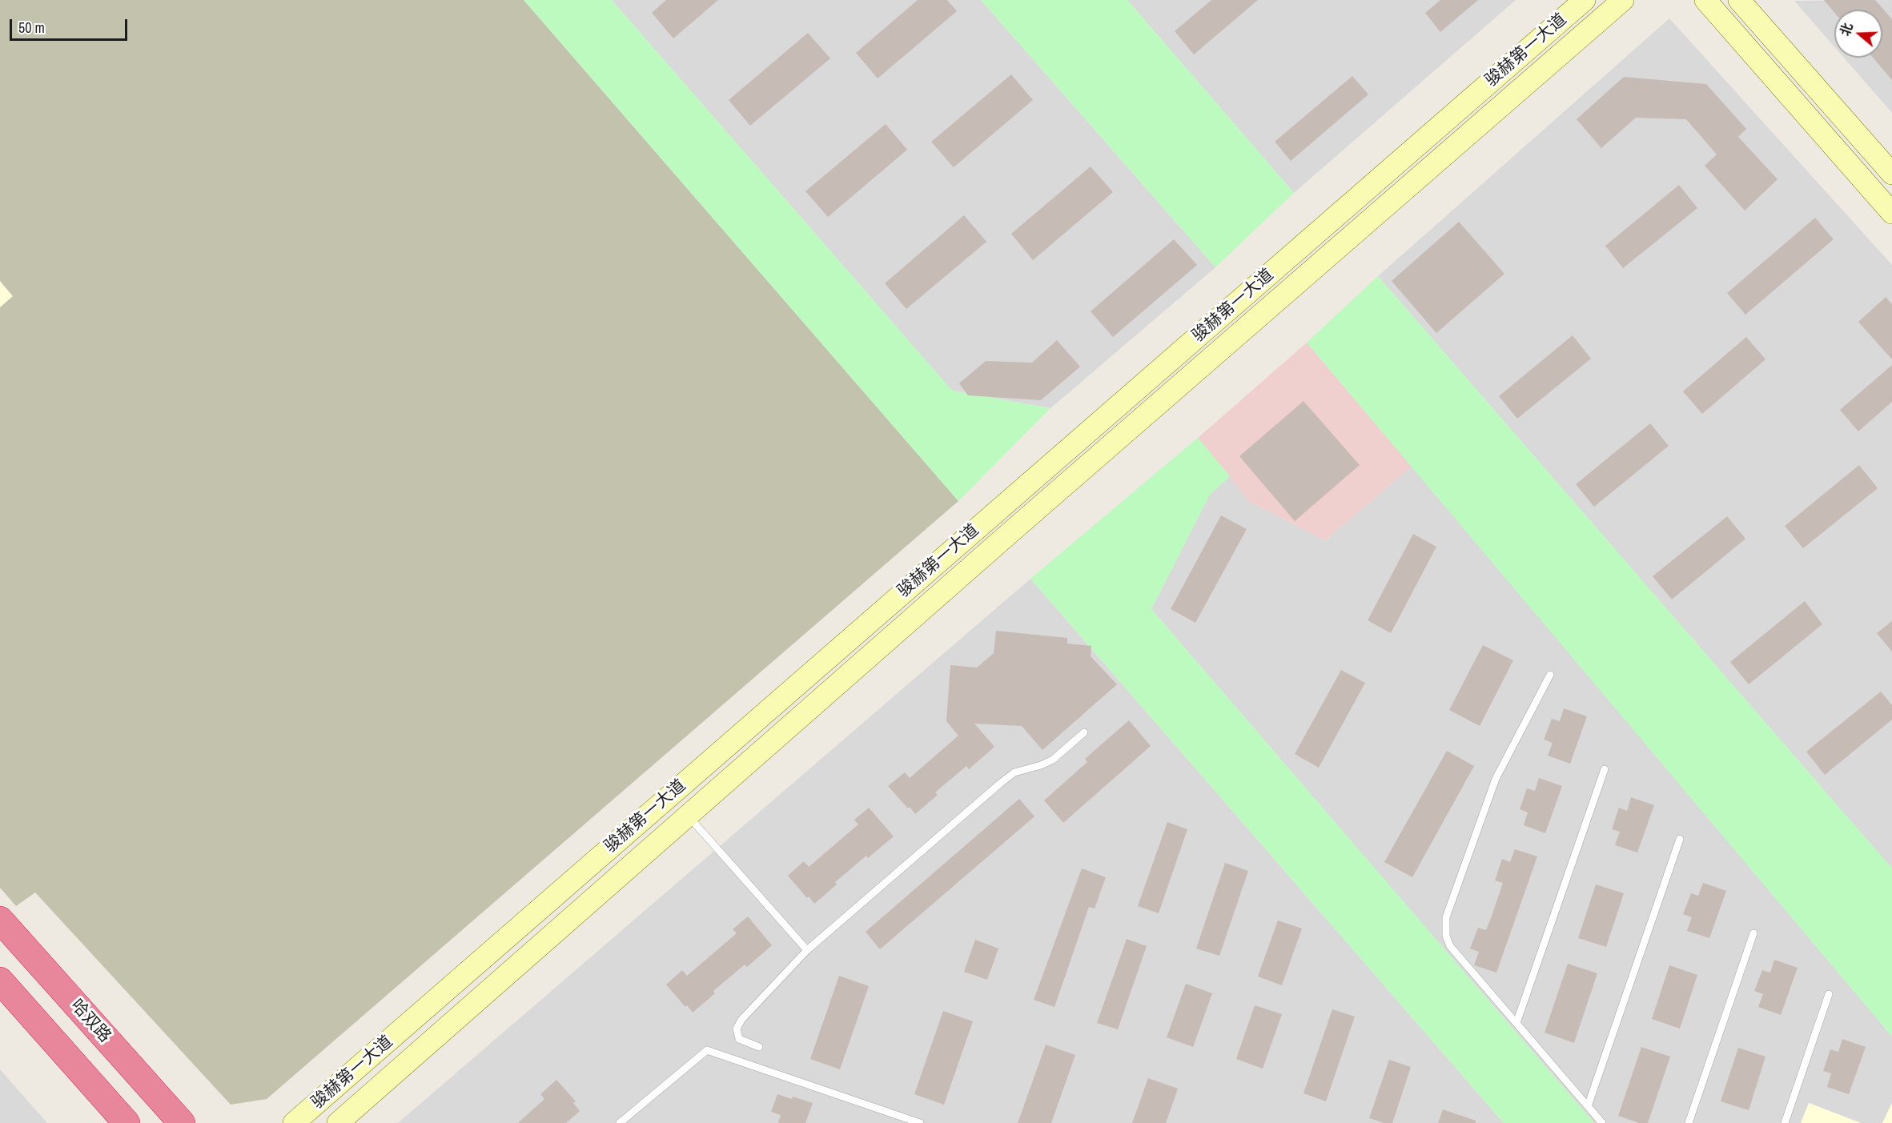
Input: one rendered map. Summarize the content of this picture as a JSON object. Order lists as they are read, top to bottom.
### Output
{
  "streets": {
    "highway": ["哈双路"],
    "main road": ["骏赫第一大道"]
  },
  "scale_bar": "50 m",
  "north": "left"
}
